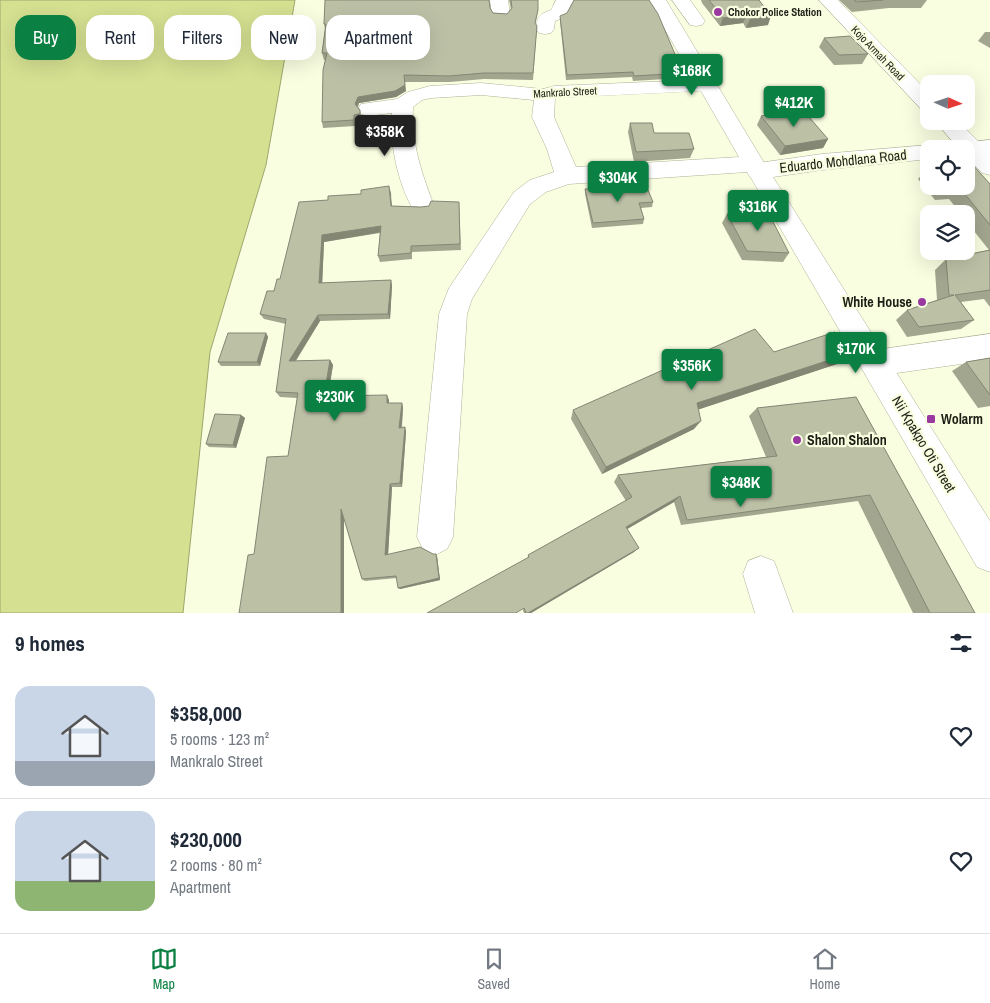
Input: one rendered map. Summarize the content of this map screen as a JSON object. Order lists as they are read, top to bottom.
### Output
{
  "streets": {
    "street": [
      "Kojo Armah Road",
      "Mankralo Street",
      "Eduardo Mohdlana Road",
      "Nii Kpakpo Oti Street"
    ]
  },
  "crossings": [
    ["Mankralo Street", "Nii Kpakpo Oti Street"],
    ["Eduardo Mohdlana Road", "Nii Kpakpo Oti Street"]
  ],
  "places": {
    "other": ["Chokor Police Station", "White House", "Shalon Shalon"],
    "transit": ["Wolarm"]
  },
  "north": "right",
  "page": {
    "chip": [
      "Buy",
      "Rent",
      "Filters",
      "New",
      "Apartment"
    ],
    "price": [
      "$168K",
      "$412K",
      "$358K",
      "$304K",
      "$316K",
      "$170K",
      "$356K",
      "$230K",
      "$348K"
    ],
    "heading": "9 homes",
    "list": [
      {
        "name": "$358,000",
        "note": "5 rooms · 123 m² · Mankralo Street"
      },
      {
        "name": "$230,000",
        "note": "2 rooms · 80 m² · Apartment"
      }
    ],
    "tabs": ["Map", "Saved", "Home"]
  }
}
